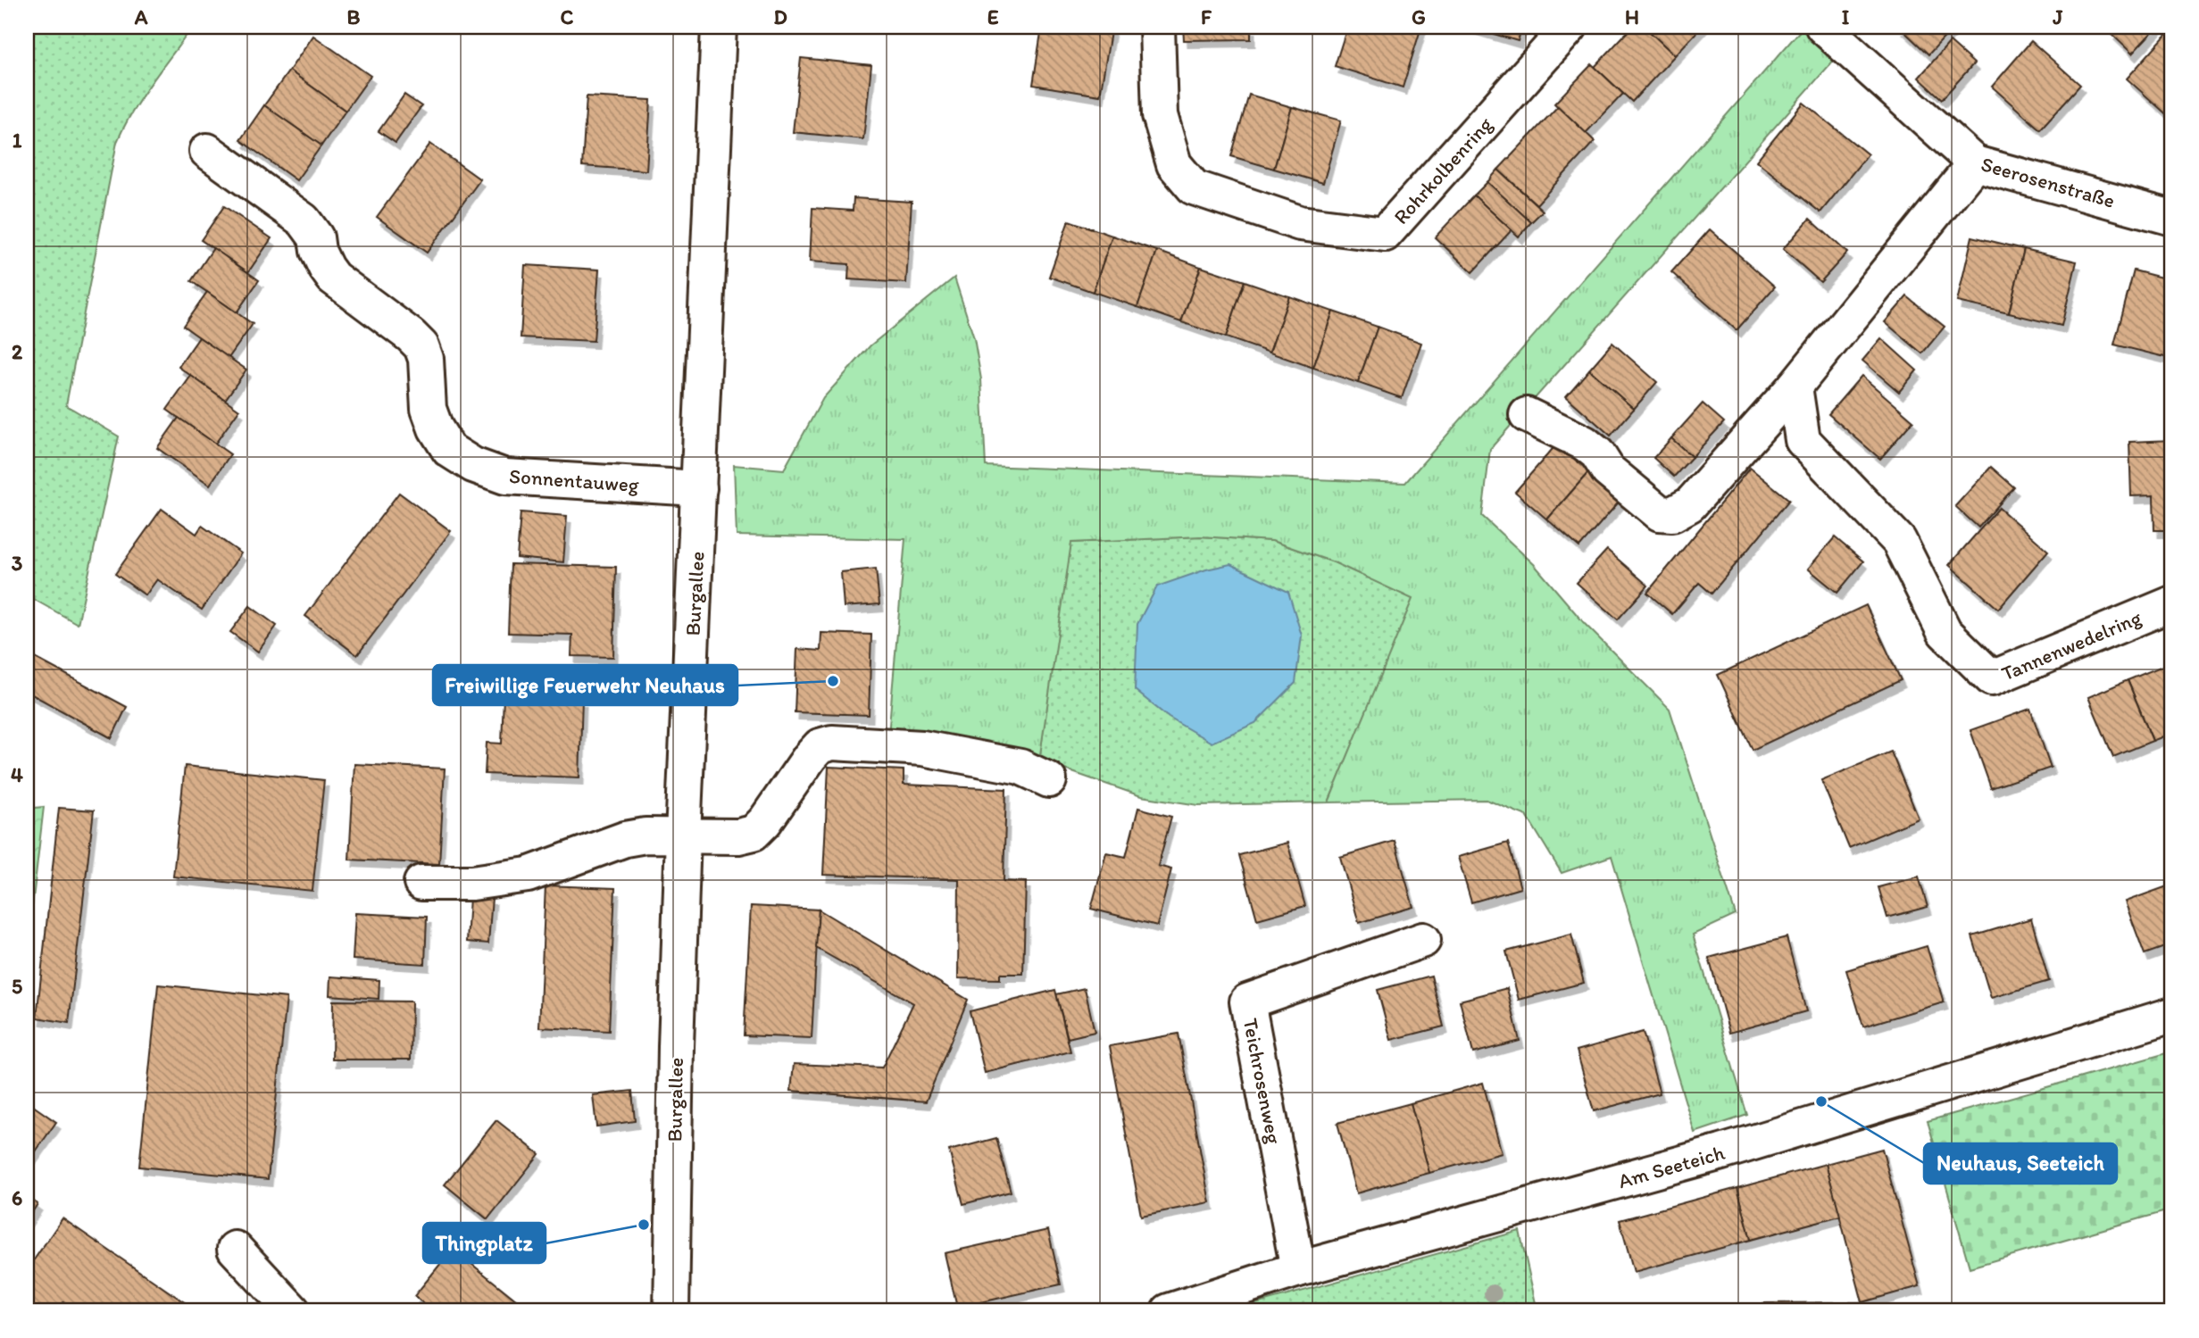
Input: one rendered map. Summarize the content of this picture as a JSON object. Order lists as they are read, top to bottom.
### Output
{
  "streets": {
    "street": [
      "Rohrkolbenring",
      "Seerosenstraße",
      "Sonnentauweg",
      "Burgallee",
      "Tannenwedelring",
      "Teichrosenweg",
      "Am Seeteich"
    ]
  },
  "crossings": [
    ["Sonnentauweg", "Burgallee"],
    ["Teichrosenweg", "Am Seeteich"]
  ],
  "places": ["Freiwillige Feuerwehr Neuhaus", "Neuhaus, Seeteich", "Thingplatz"],
  "grid": {
    "columns": [
      "A",
      "B",
      "C",
      "D",
      "E",
      "F",
      "G",
      "H",
      "I",
      "J"
    ],
    "rows": [
      "1",
      "2",
      "3",
      "4",
      "5",
      "6"
    ]
  }
}
